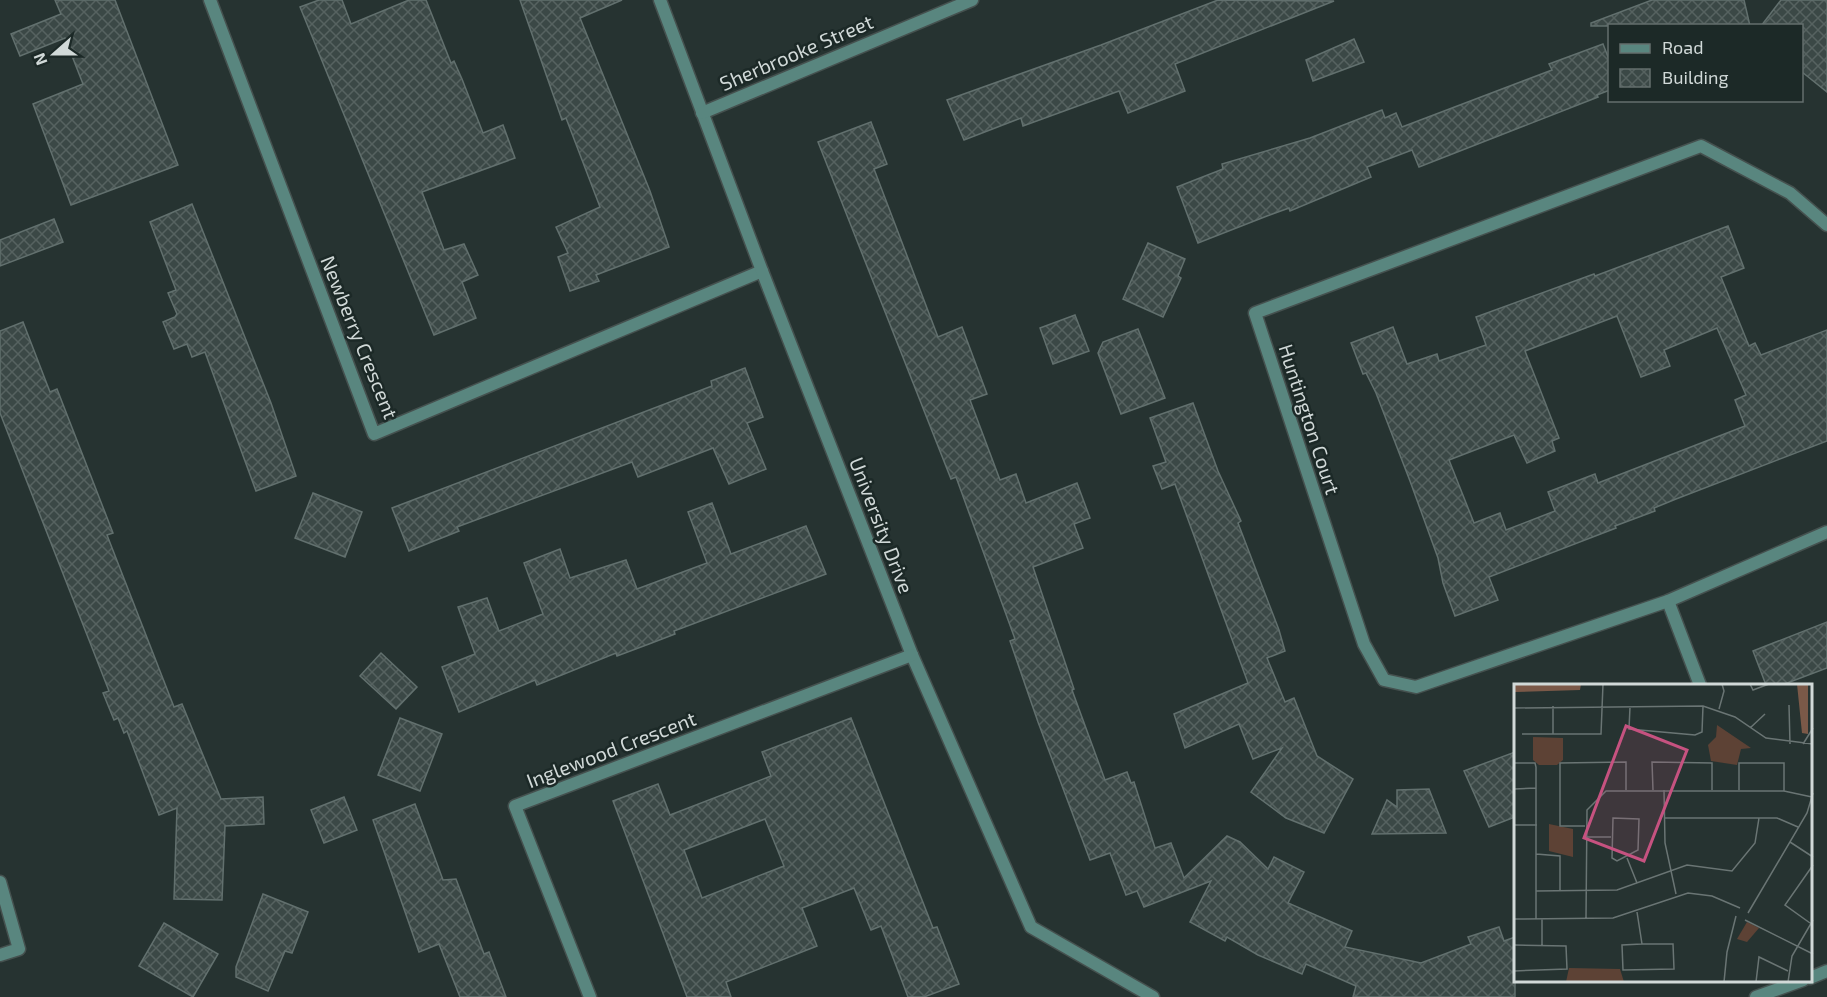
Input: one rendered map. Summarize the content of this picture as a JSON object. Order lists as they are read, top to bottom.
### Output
{
  "streets": {
    "street": [
      "Sherbrooke Street",
      "Newberry Crescent",
      "Huntington Court",
      "University Drive",
      "Inglewood Crescent"
    ]
  },
  "crossings": [
    ["Sherbrooke Street", "University Drive"],
    ["Newberry Crescent", "University Drive"],
    ["University Drive", "Inglewood Crescent"]
  ],
  "legend": ["Road", "Building"],
  "north": "left"
}
